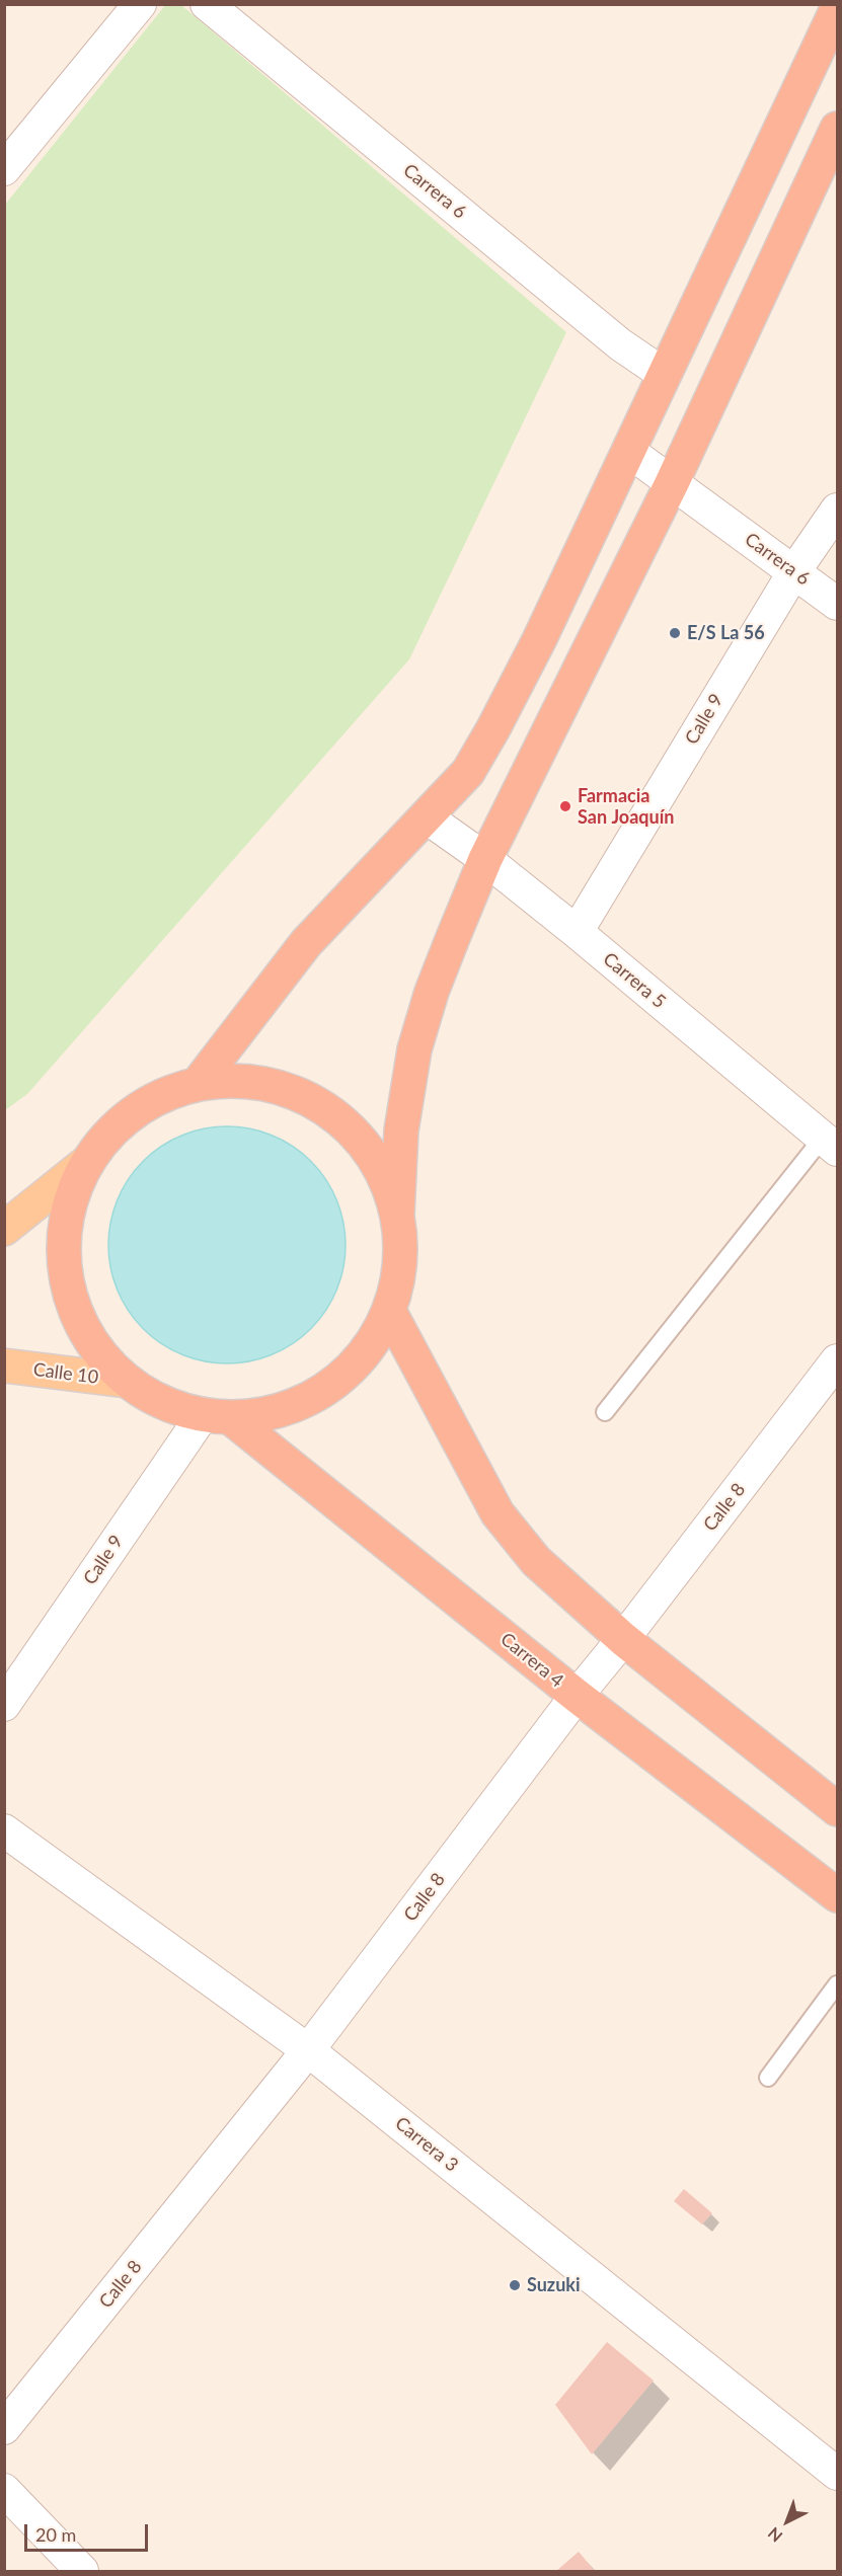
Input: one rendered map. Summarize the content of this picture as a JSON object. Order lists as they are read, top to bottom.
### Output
{
  "streets": {
    "highway": ["Carrera 4"],
    "main road": ["Calle 10"],
    "street": [
      "Carrera 6",
      "Calle 9",
      "Carrera 5",
      "Calle 8",
      "Carrera 3"
    ]
  },
  "crossings": [
    ["Carrera 6", "Calle 9"],
    ["Calle 9", "Carrera 5"],
    ["Calle 9", "Carrera 4"],
    ["Calle 8", "Carrera 4"],
    ["Calle 8", "Carrera 3"]
  ],
  "places": ["E/S La 56", "Farmacia San Joaquín", "Suzuki"],
  "scale_bar": "20 m",
  "north": "bottom left"
}
